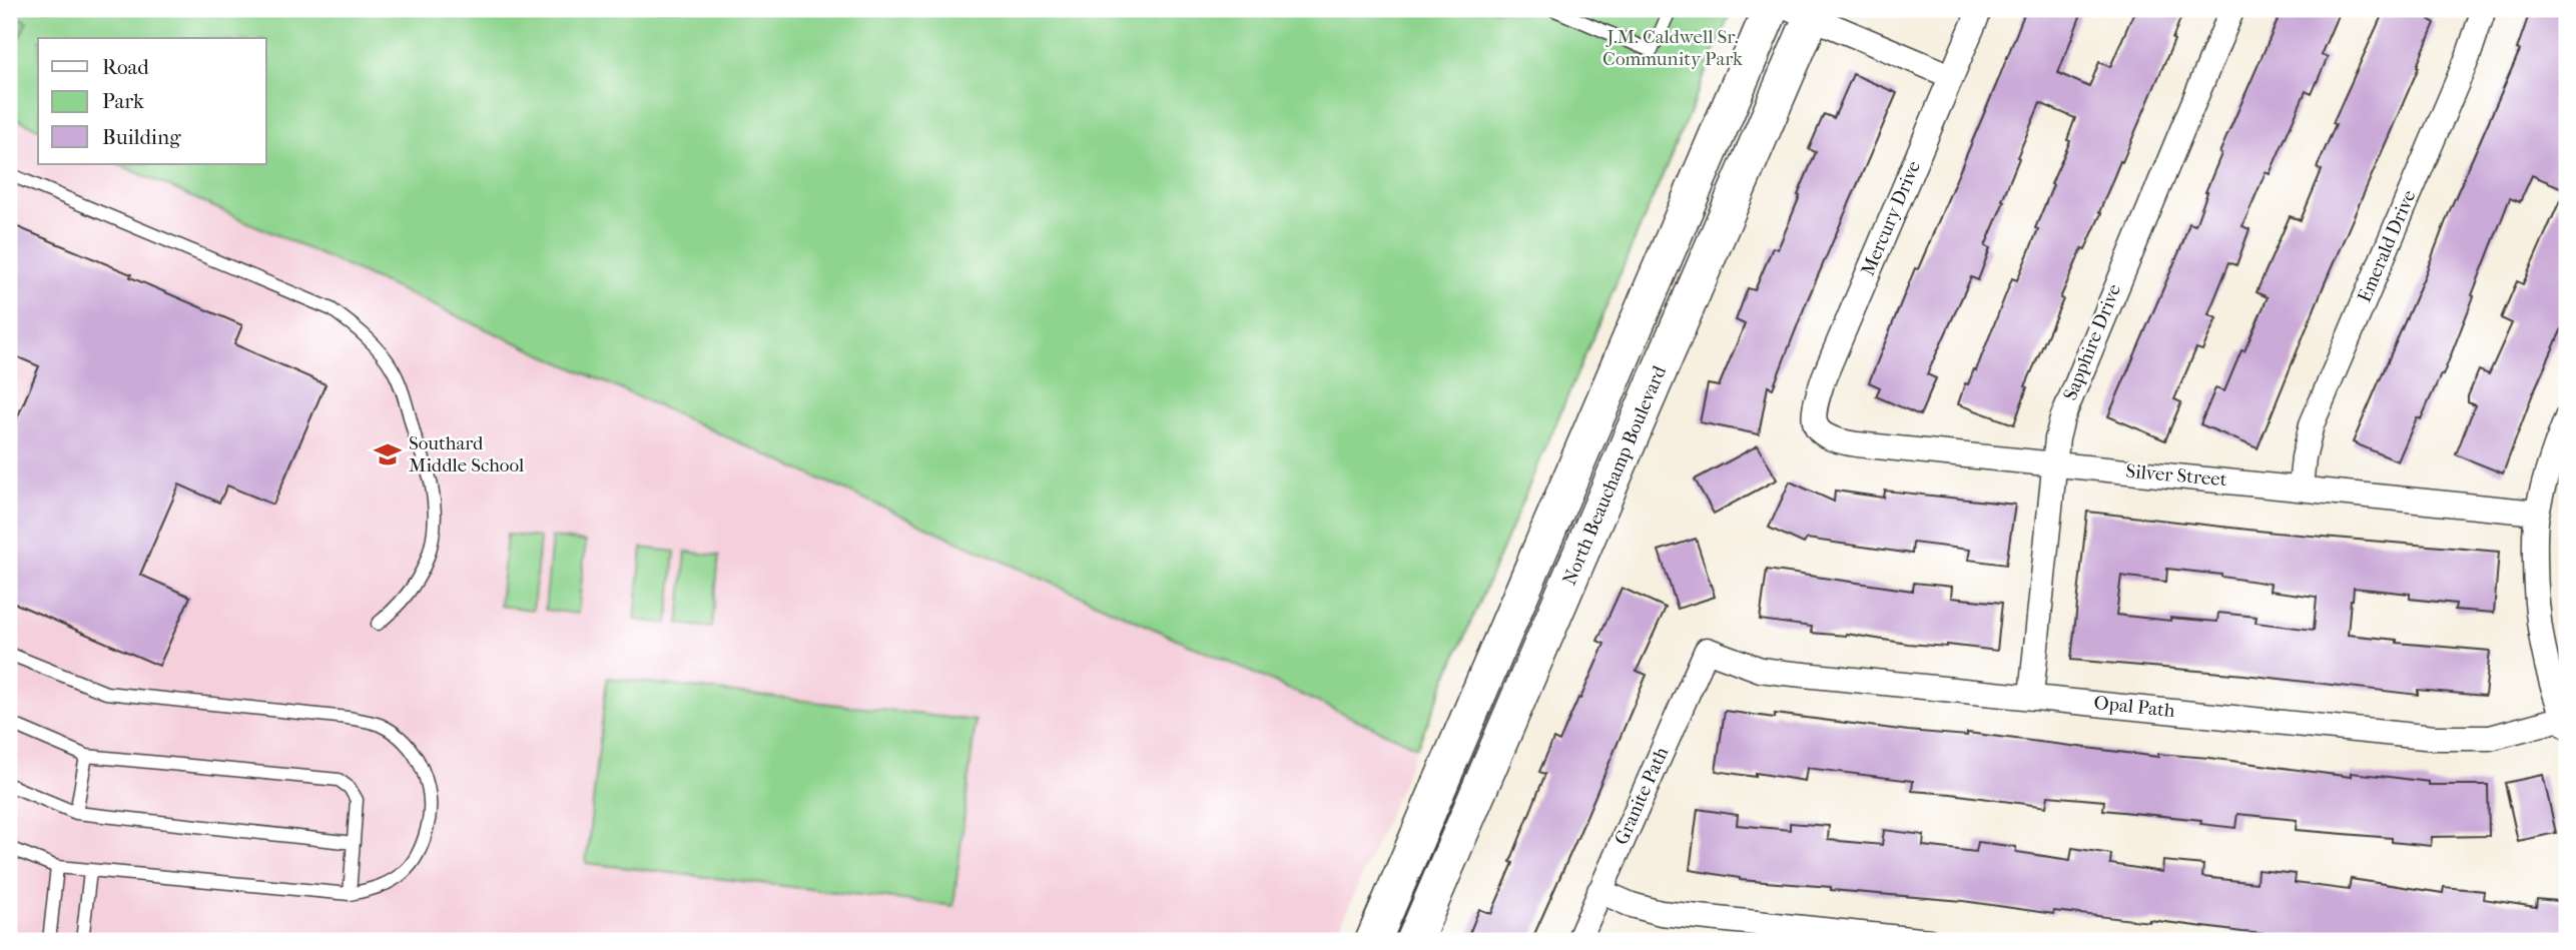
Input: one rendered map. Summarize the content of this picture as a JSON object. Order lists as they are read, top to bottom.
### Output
{
  "streets": {
    "street": [
      "Mercury Drive",
      "Emerald Drive",
      "Sapphire Drive",
      "North Beauchamp Boulevard",
      "Silver Street",
      "Opal Path",
      "Granite Path"
    ]
  },
  "crossings": [
    ["Mercury Drive", "Silver Street"],
    ["Emerald Drive", "Silver Street"],
    ["Sapphire Drive", "Silver Street"],
    ["Sapphire Drive", "Opal Path"],
    ["Opal Path", "Granite Path"]
  ],
  "parks": ["J.M. Caldwell Sr. Community Park"],
  "places": {
    "school or university": ["Southard Middle School"]
  },
  "legend": ["Road", "Park", "Building"]
}
